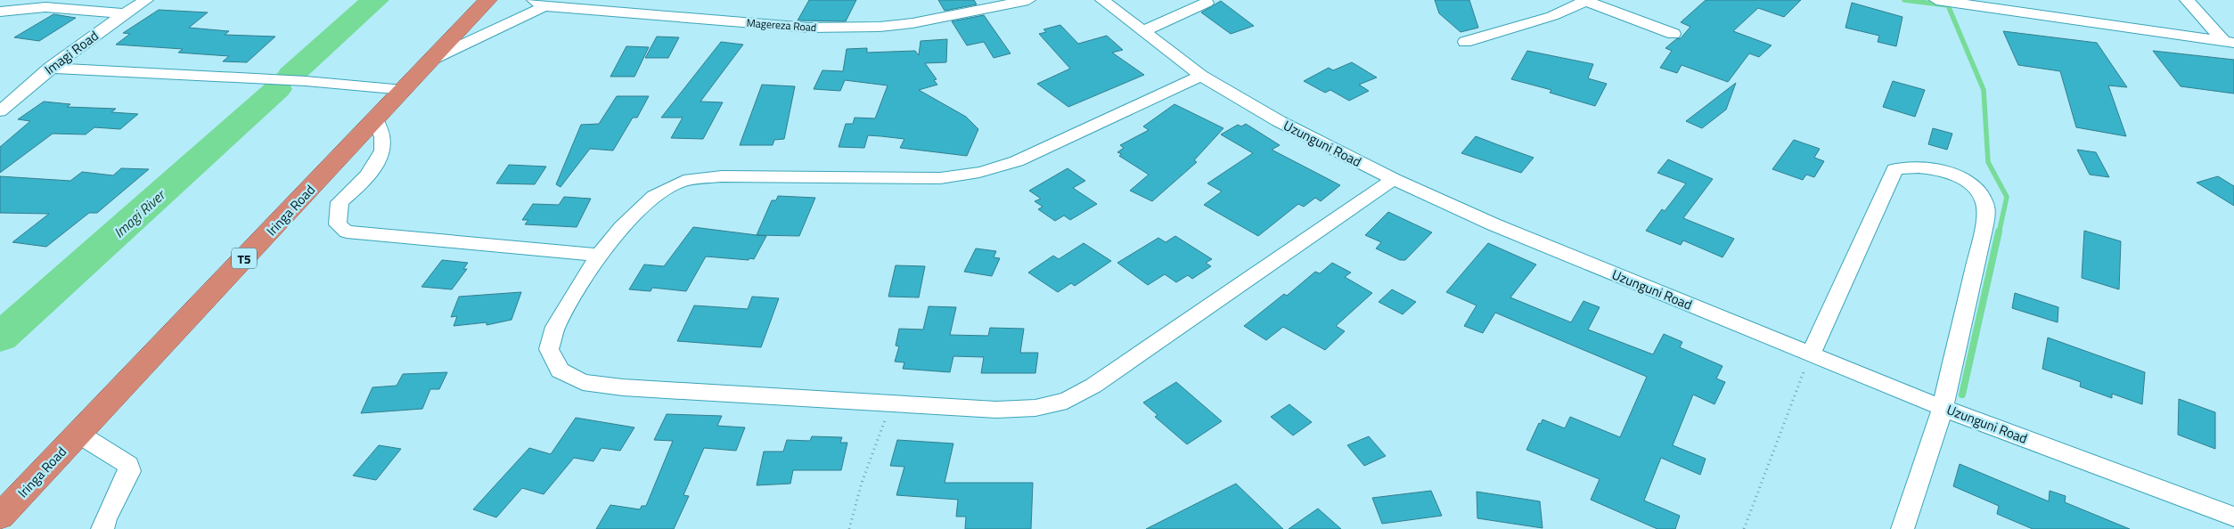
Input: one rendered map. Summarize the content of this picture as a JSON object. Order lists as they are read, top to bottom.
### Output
{
  "streets": {
    "highway": ["Iringa Road", "T5"],
    "street": ["Magereza Road", "Imagi Road", "Uzunguni Road"]
  },
  "water": ["Imagi River"]
}
